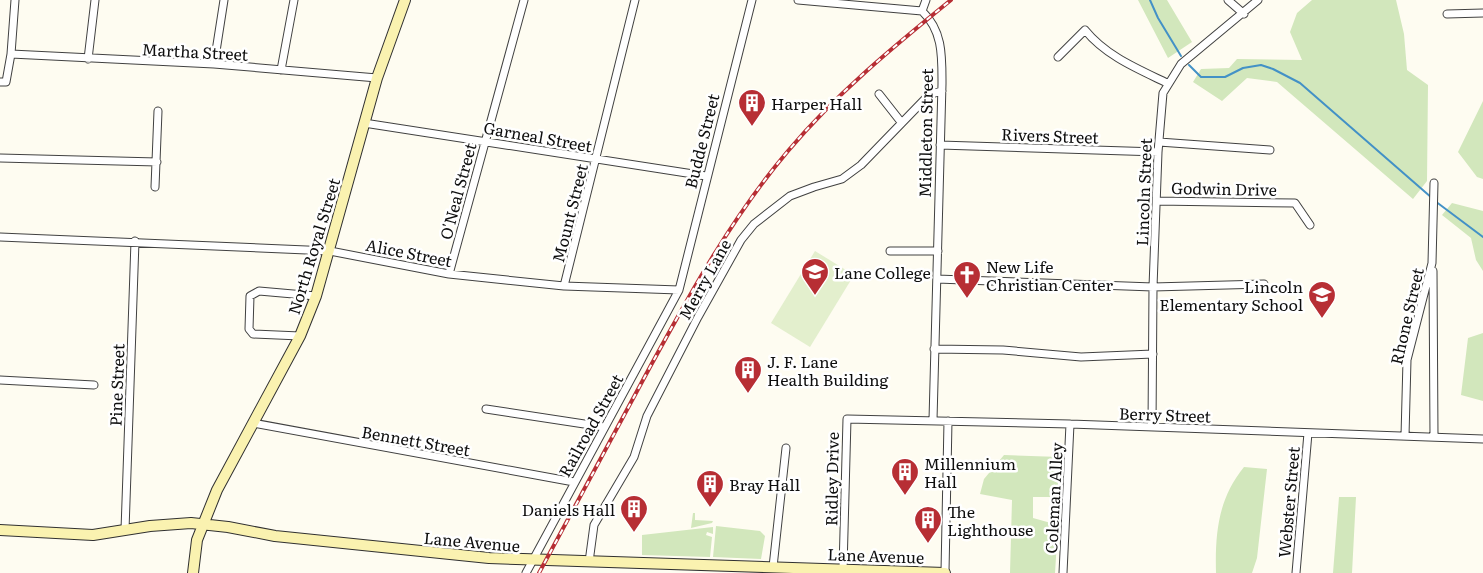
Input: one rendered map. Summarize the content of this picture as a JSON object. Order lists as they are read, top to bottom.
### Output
{
  "streets": {
    "street": [
      "Martha Street",
      "Middleton Street",
      "Rivers Street",
      "Garneal Street",
      "Budde Street",
      "Godwin Drive",
      "O'Neal Street",
      "Lincoln Street",
      "Mount Street",
      "North Royal Street",
      "Alice Street",
      "Merry Lane",
      "Rhone Street",
      "Pine Street",
      "Berry Street",
      "Railroad Street",
      "Bennett Street",
      "Ridley Drive",
      "Coleman Alley",
      "Webster Street",
      "Lane Avenue"
    ]
  },
  "crossings": [
    ["Martha Street", "North Royal Street"],
    ["Middleton Street", "Rivers Street"],
    ["Middleton Street", "Merry Lane"],
    ["Middleton Street", "Berry Street"],
    ["Rivers Street", "Lincoln Street"],
    ["Garneal Street", "Budde Street"],
    ["Garneal Street", "O'Neal Street"],
    ["Garneal Street", "Mount Street"],
    ["Garneal Street", "North Royal Street"],
    ["Budde Street", "Alice Street"],
    ["Budde Street", "Railroad Street"],
    ["Godwin Drive", "Lincoln Street"],
    ["O'Neal Street", "Alice Street"],
    ["Lincoln Street", "Berry Street"],
    ["Mount Street", "Alice Street"],
    ["North Royal Street", "Alice Street"],
    ["North Royal Street", "Bennett Street"],
    ["North Royal Street", "Lane Avenue"],
    ["Alice Street", "Pine Street"],
    ["Alice Street", "Railroad Street"],
    ["Merry Lane", "Lane Avenue"],
    ["Rhone Street", "Berry Street"],
    ["Pine Street", "Lane Avenue"],
    ["Berry Street", "Ridley Drive"],
    ["Berry Street", "Coleman Alley"],
    ["Berry Street", "Webster Street"],
    ["Railroad Street", "Bennett Street"],
    ["Railroad Street", "Lane Avenue"],
    ["Ridley Drive", "Lane Avenue"]
  ],
  "places": {
    "building": [
      "Harper Hall",
      "J. F. Lane Health Building",
      "Millennium Hall",
      "Bray Hall",
      "Daniels Hall",
      "The Lighthouse"
    ],
    "school or university": ["Lane College", "Lincoln Elementary School"],
    "church": ["New Life Christian Center"]
  }
}
